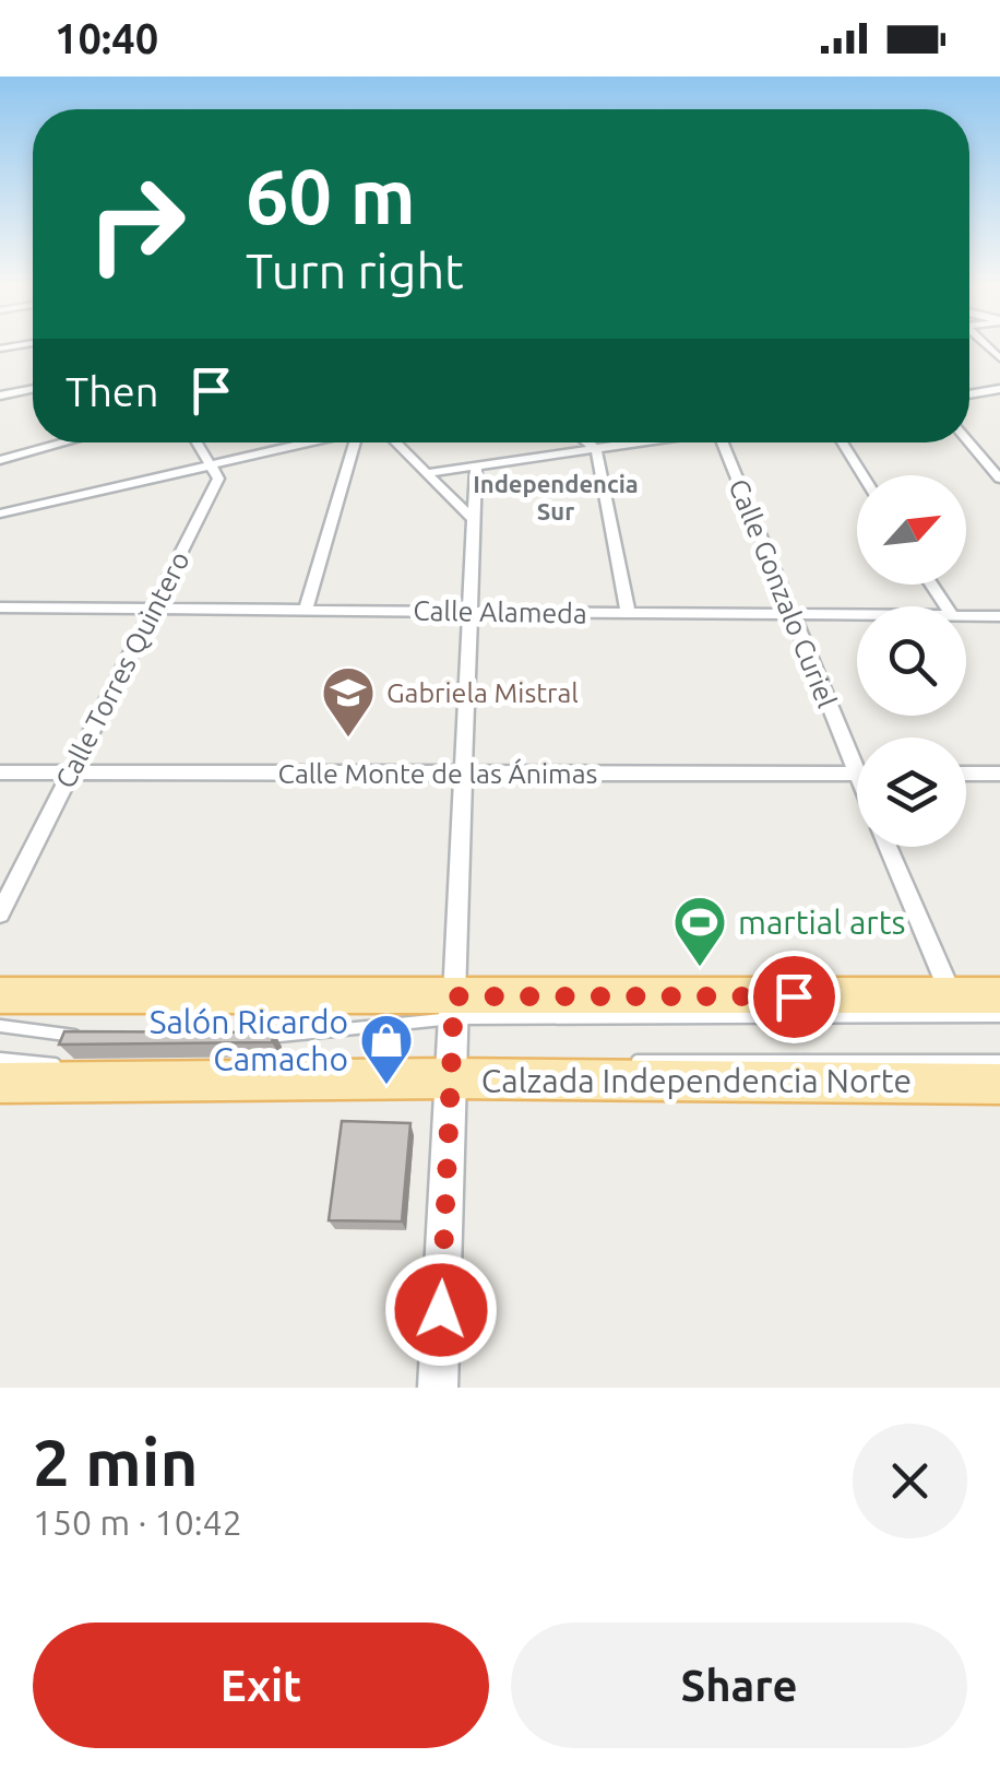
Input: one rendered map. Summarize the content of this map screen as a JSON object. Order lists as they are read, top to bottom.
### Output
{
  "streets": {
    "main road": ["Calzada Independencia Norte"],
    "street": [
      "Calle Gonzalo Curiel",
      "Calle Alameda",
      "Calle Torres Quintero",
      "Calle Monte de las Ánimas"
    ]
  },
  "crossings": [
    ["Calle Gonzalo Curiel", "Calle Alameda"],
    ["Calle Alameda", "Calle Torres Quintero"],
    ["Calle Torres Quintero", "Calle Monte de las Ánimas"]
  ],
  "districts": ["Independencia Sur"],
  "places": {
    "school or university": ["Gabriela Mistral"],
    "sports": ["martial arts"],
    "shop": ["Salón Ricardo Camacho"]
  },
  "north": "top right",
  "page": {
    "status": "10:40",
    "turn": ["60 m", "Turn right"],
    "then": "Then",
    "heading": ["2 min", "150 m · 10:42"],
    "buttons": ["Exit", "Share"]
  }
}
